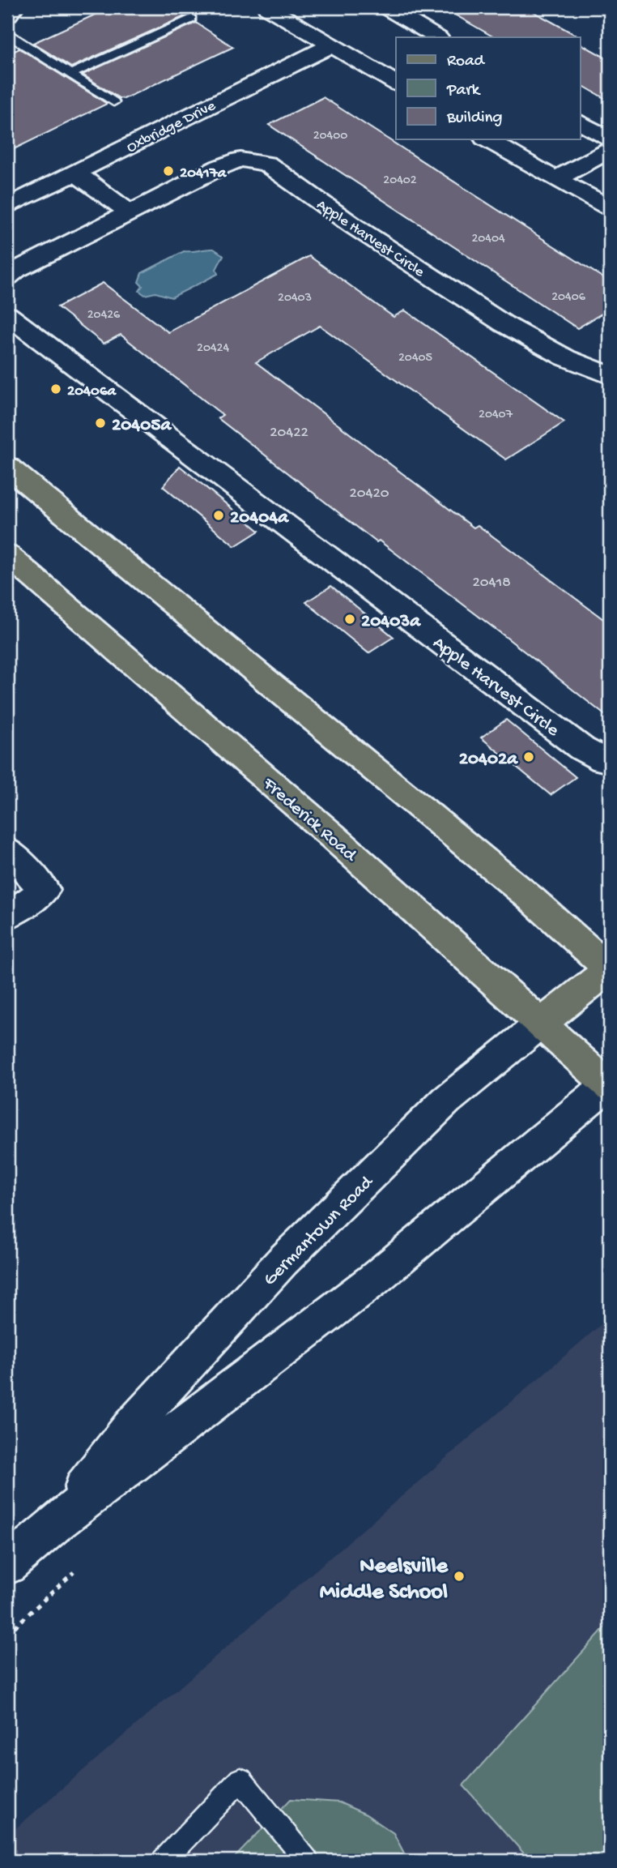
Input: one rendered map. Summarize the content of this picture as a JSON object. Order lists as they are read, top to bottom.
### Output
{
  "streets": {
    "main road": ["Frederick Road", "Germantown Road"],
    "street": ["Oxbridge Drive", "Apple Harvest Circle"]
  },
  "crossings": [
    ["Frederick Road", "Germantown Road"]
  ],
  "places": [
    "20417a",
    "20406a",
    "20405a",
    "20404a",
    "20403a",
    "20402a",
    "Neelsville Middle School"
  ],
  "house_numbers": [
    "20400",
    "20402",
    "20404",
    "20406",
    "20403",
    "20426",
    "20424",
    "20405",
    "20407",
    "20422",
    "20420",
    "20418"
  ],
  "legend": ["Road", "Park", "Building"]
}
